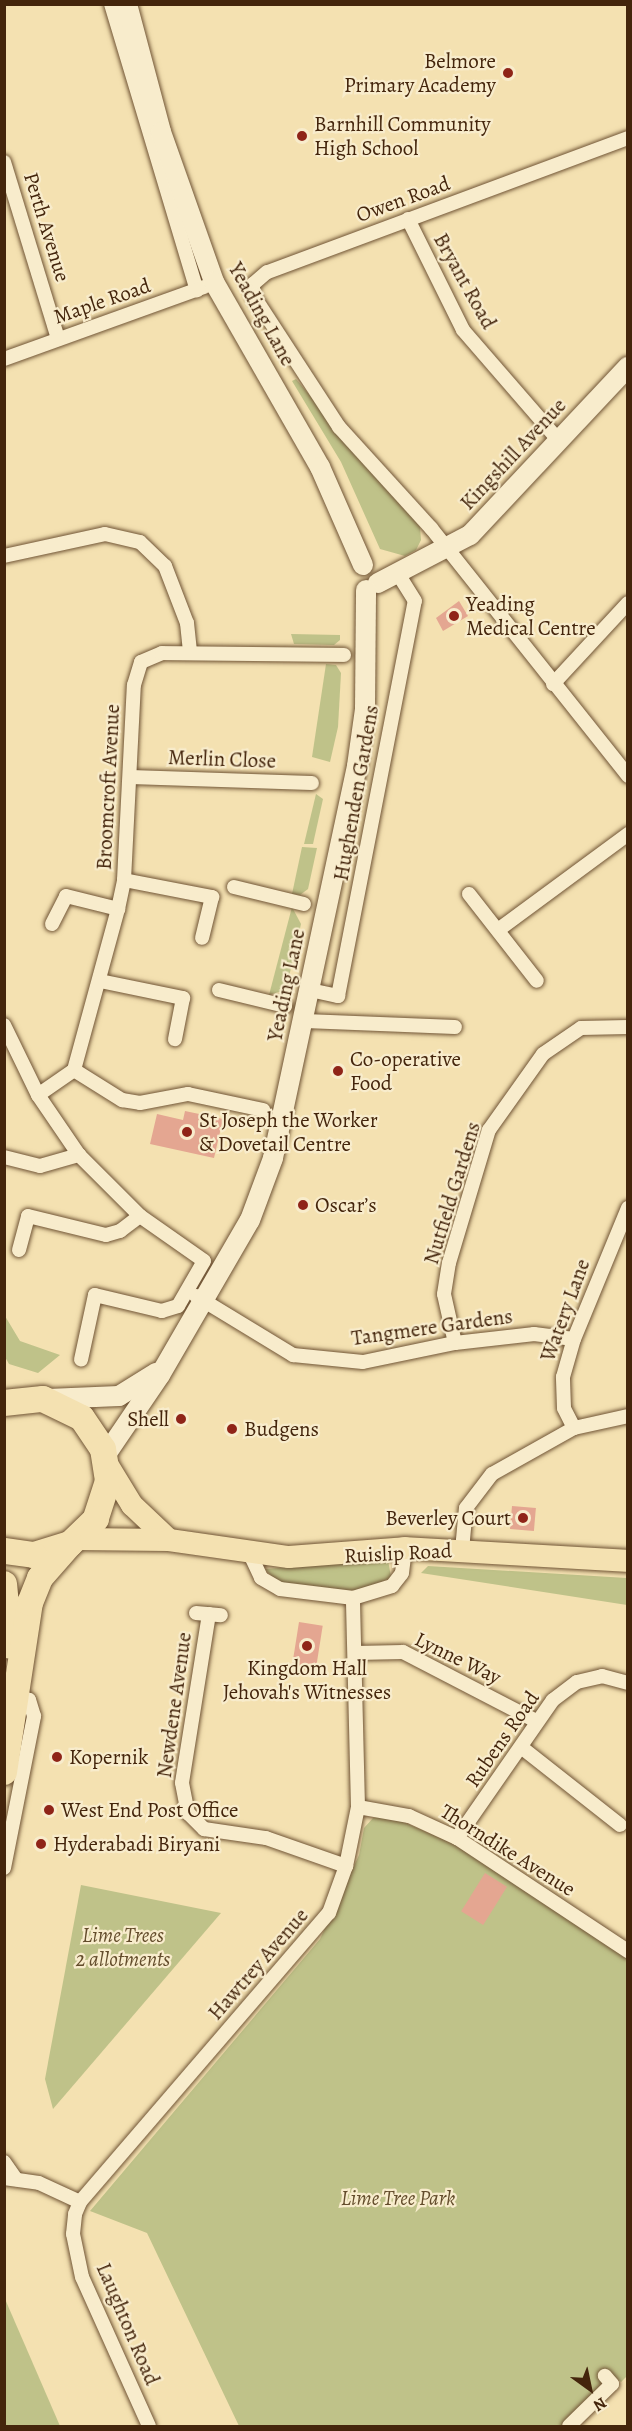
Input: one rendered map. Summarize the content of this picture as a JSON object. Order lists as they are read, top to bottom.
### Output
{
  "streets": {
    "main road": ["Ruislip Road"],
    "street": [
      "Owen Road",
      "Perth Avenue",
      "Bryant Road",
      "Maple Road",
      "Yeading Lane",
      "Kingshill Avenue",
      "Merlin Close",
      "Broomcroft Avenue",
      "Hughenden Gardens",
      "Nutfield Gardens",
      "Watery Lane",
      "Tangmere Gardens",
      "Lynne Way",
      "Newdene Avenue",
      "Rubens Road",
      "Thorndike Avenue",
      "Hawtrey Avenue",
      "Laughton Road"
    ]
  },
  "crossings": [
    ["Owen Road", "Bryant Road"],
    ["Owen Road", "Kingshill Avenue"],
    ["Perth Avenue", "Maple Road"],
    ["Bryant Road", "Kingshill Avenue"],
    ["Maple Road", "Yeading Lane"],
    ["Yeading Lane", "Kingshill Avenue"],
    ["Yeading Lane", "Hughenden Gardens"],
    ["Yeading Lane", "Tangmere Gardens"],
    ["Kingshill Avenue", "Hughenden Gardens"],
    ["Merlin Close", "Broomcroft Avenue"],
    ["Nutfield Gardens", "Tangmere Gardens"],
    ["Watery Lane", "Tangmere Gardens"],
    ["Lynne Way", "Rubens Road"],
    ["Lynne Way", "Hawtrey Avenue"],
    ["Newdene Avenue", "Hawtrey Avenue"],
    ["Rubens Road", "Thorndike Avenue"],
    ["Thorndike Avenue", "Hawtrey Avenue"],
    ["Hawtrey Avenue", "Laughton Road"]
  ],
  "parks": ["Lime Trees 2 allotments", "Lime Tree Park"],
  "places": [
    "Belmore Primary Academy",
    "Barnhill Community High School",
    "Yeading Medical Centre",
    "Co-operative Food",
    "St Joseph the Worker & Dovetail Centre",
    "Oscar’s",
    "Shell",
    "Budgens",
    "Beverley Court",
    "Kingdom Hall Jehovah's Witnesses",
    "Kopernik",
    "West End Post Office",
    "Hyderabadi Biryani"
  ],
  "north": "bottom right"
}
